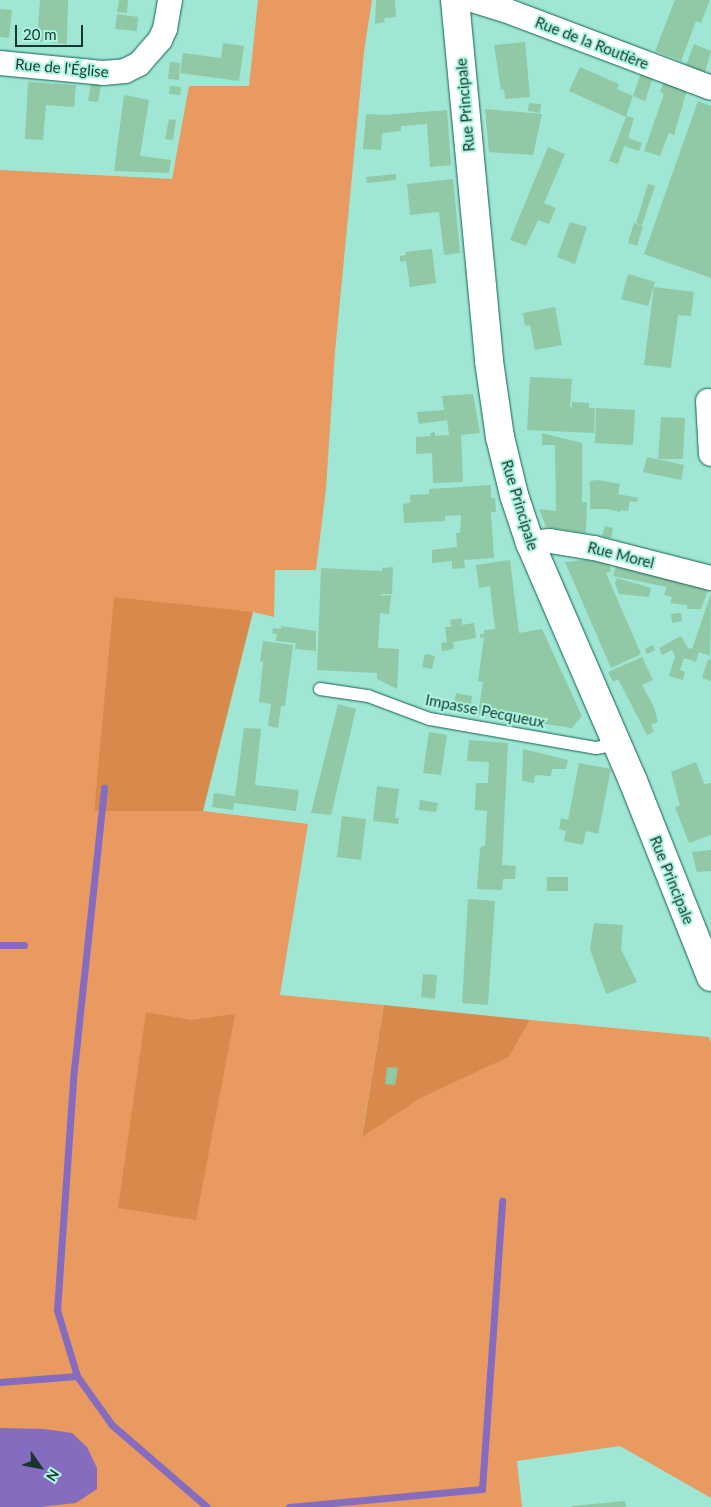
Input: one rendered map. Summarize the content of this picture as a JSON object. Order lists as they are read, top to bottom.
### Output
{
  "streets": {
    "street": [
      "Rue de la Routière",
      "Rue de l'Église",
      "Rue Principale",
      "Rue Morel"
    ],
    "lane": ["Impasse Pecqueux"]
  },
  "crossings": [
    ["Rue Principale", "Rue Morel"],
    ["Rue Principale", "Impasse Pecqueux"]
  ],
  "scale_bar": "20 m",
  "north": "bottom right"
}
